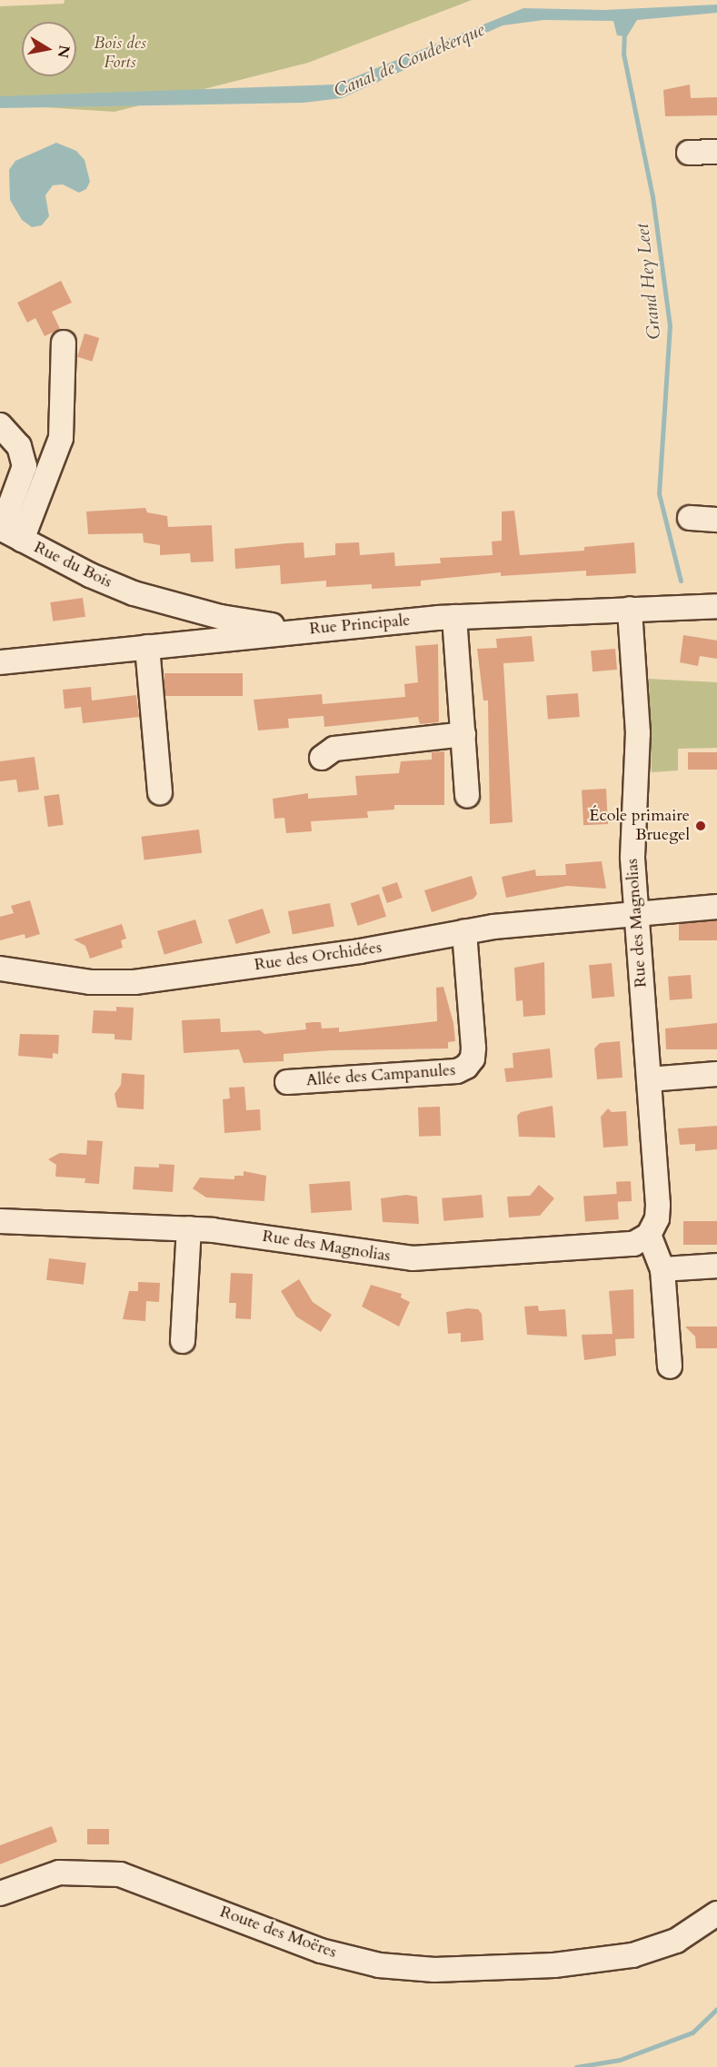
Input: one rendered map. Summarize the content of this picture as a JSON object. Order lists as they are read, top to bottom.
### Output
{
  "streets": {
    "street": [
      "Rue du Bois",
      "Rue Principale",
      "Rue des Magnolias",
      "Rue des Orchidées",
      "Allée des Campanules",
      "Route des Moëres"
    ]
  },
  "crossings": [
    ["Rue du Bois", "Rue Principale"],
    ["Rue Principale", "Rue des Magnolias"],
    ["Rue des Magnolias", "Rue des Orchidées"],
    ["Rue des Orchidées", "Allée des Campanules"]
  ],
  "water": ["Canal de Coudekerque", "Grand Hey Leet"],
  "parks": ["Bois des Forts"],
  "places": ["École primaire Bruegel"],
  "north": "right"
}
